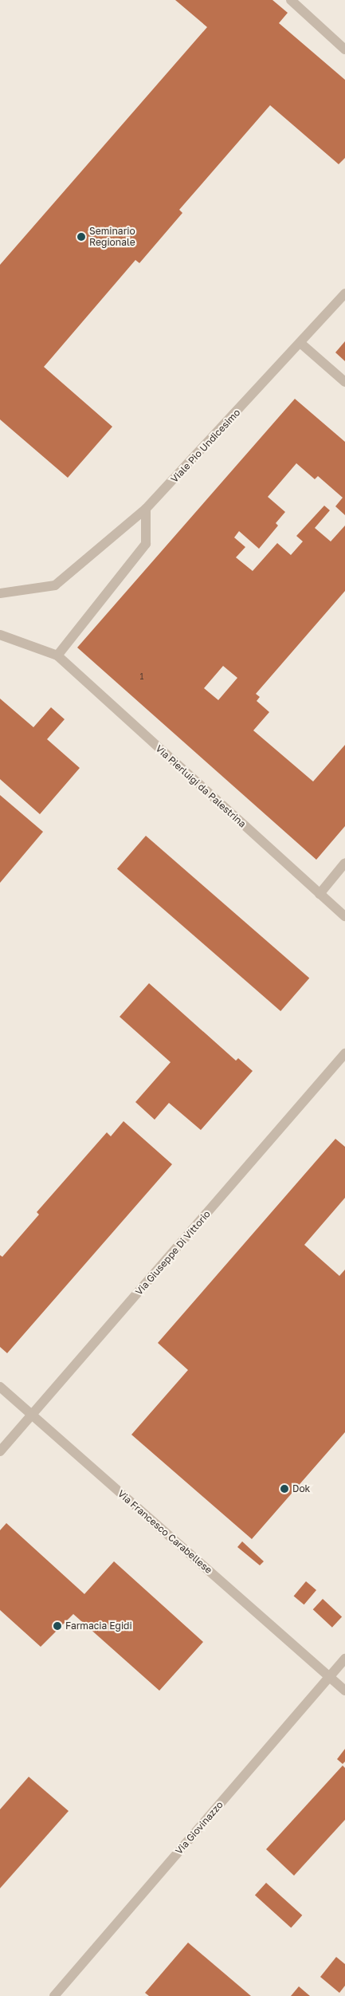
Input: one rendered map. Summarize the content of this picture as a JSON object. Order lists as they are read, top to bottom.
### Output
{
  "streets": {
    "street": [
      "Viale Pio Undicesimo",
      "Via Pierluigi da Palestrina",
      "Via Giuseppe Di Vittorio",
      "Via Francesco Carabellese",
      "Via Giovinazzo"
    ]
  },
  "crossings": [
    ["Via Giuseppe Di Vittorio", "Via Francesco Carabellese"],
    ["Via Francesco Carabellese", "Via Giovinazzo"]
  ],
  "places": ["Seminario Regionale", "Dok", "Farmacia Egidi"],
  "house_numbers": ["1"]
}
